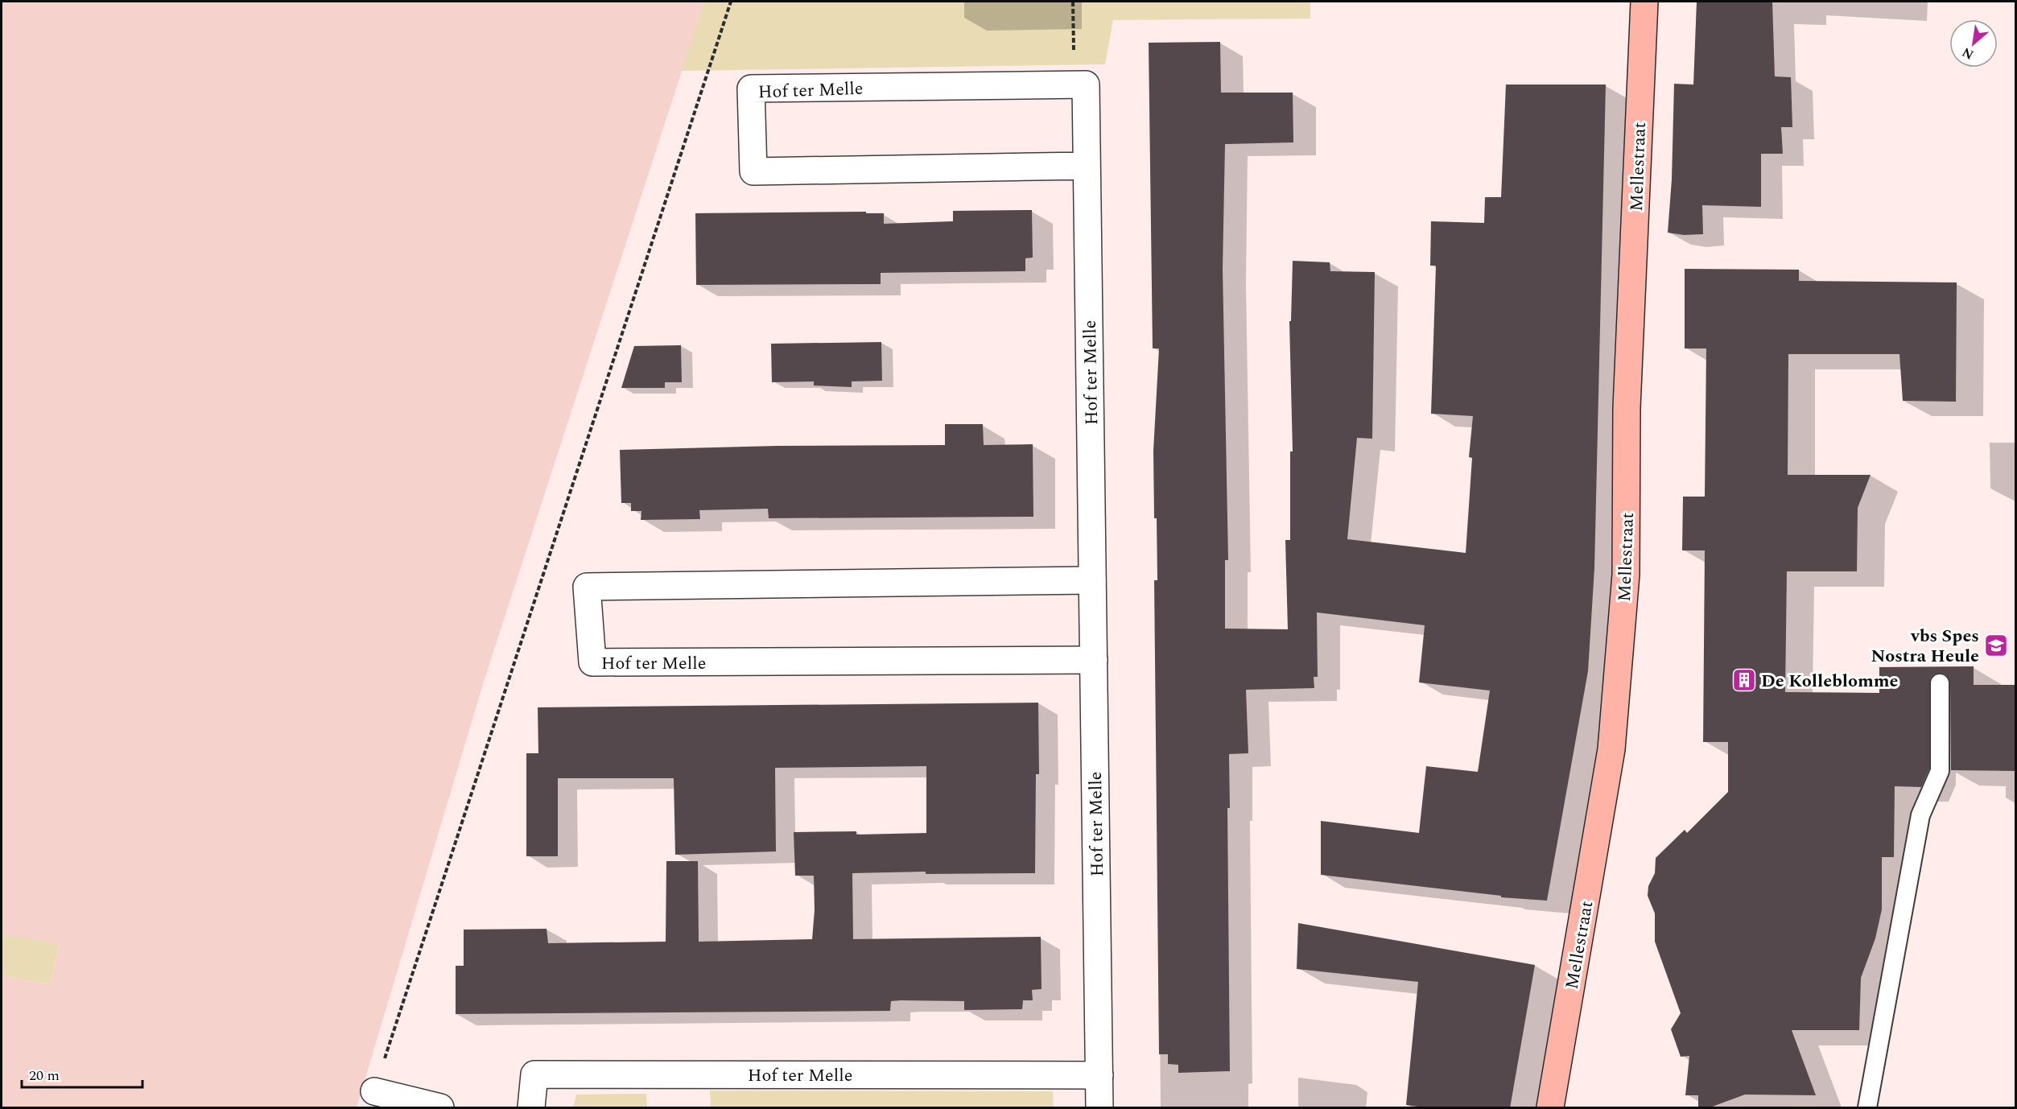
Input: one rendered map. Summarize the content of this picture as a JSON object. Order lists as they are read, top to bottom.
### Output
{
  "streets": {
    "street": ["Hof ter Melle", "Mellestraat"]
  },
  "places": {
    "school or university": ["vbs Spes Nostra Heule"],
    "building": ["De Kolleblomme"]
  },
  "scale_bar": "20 m",
  "north": "bottom left"
}
